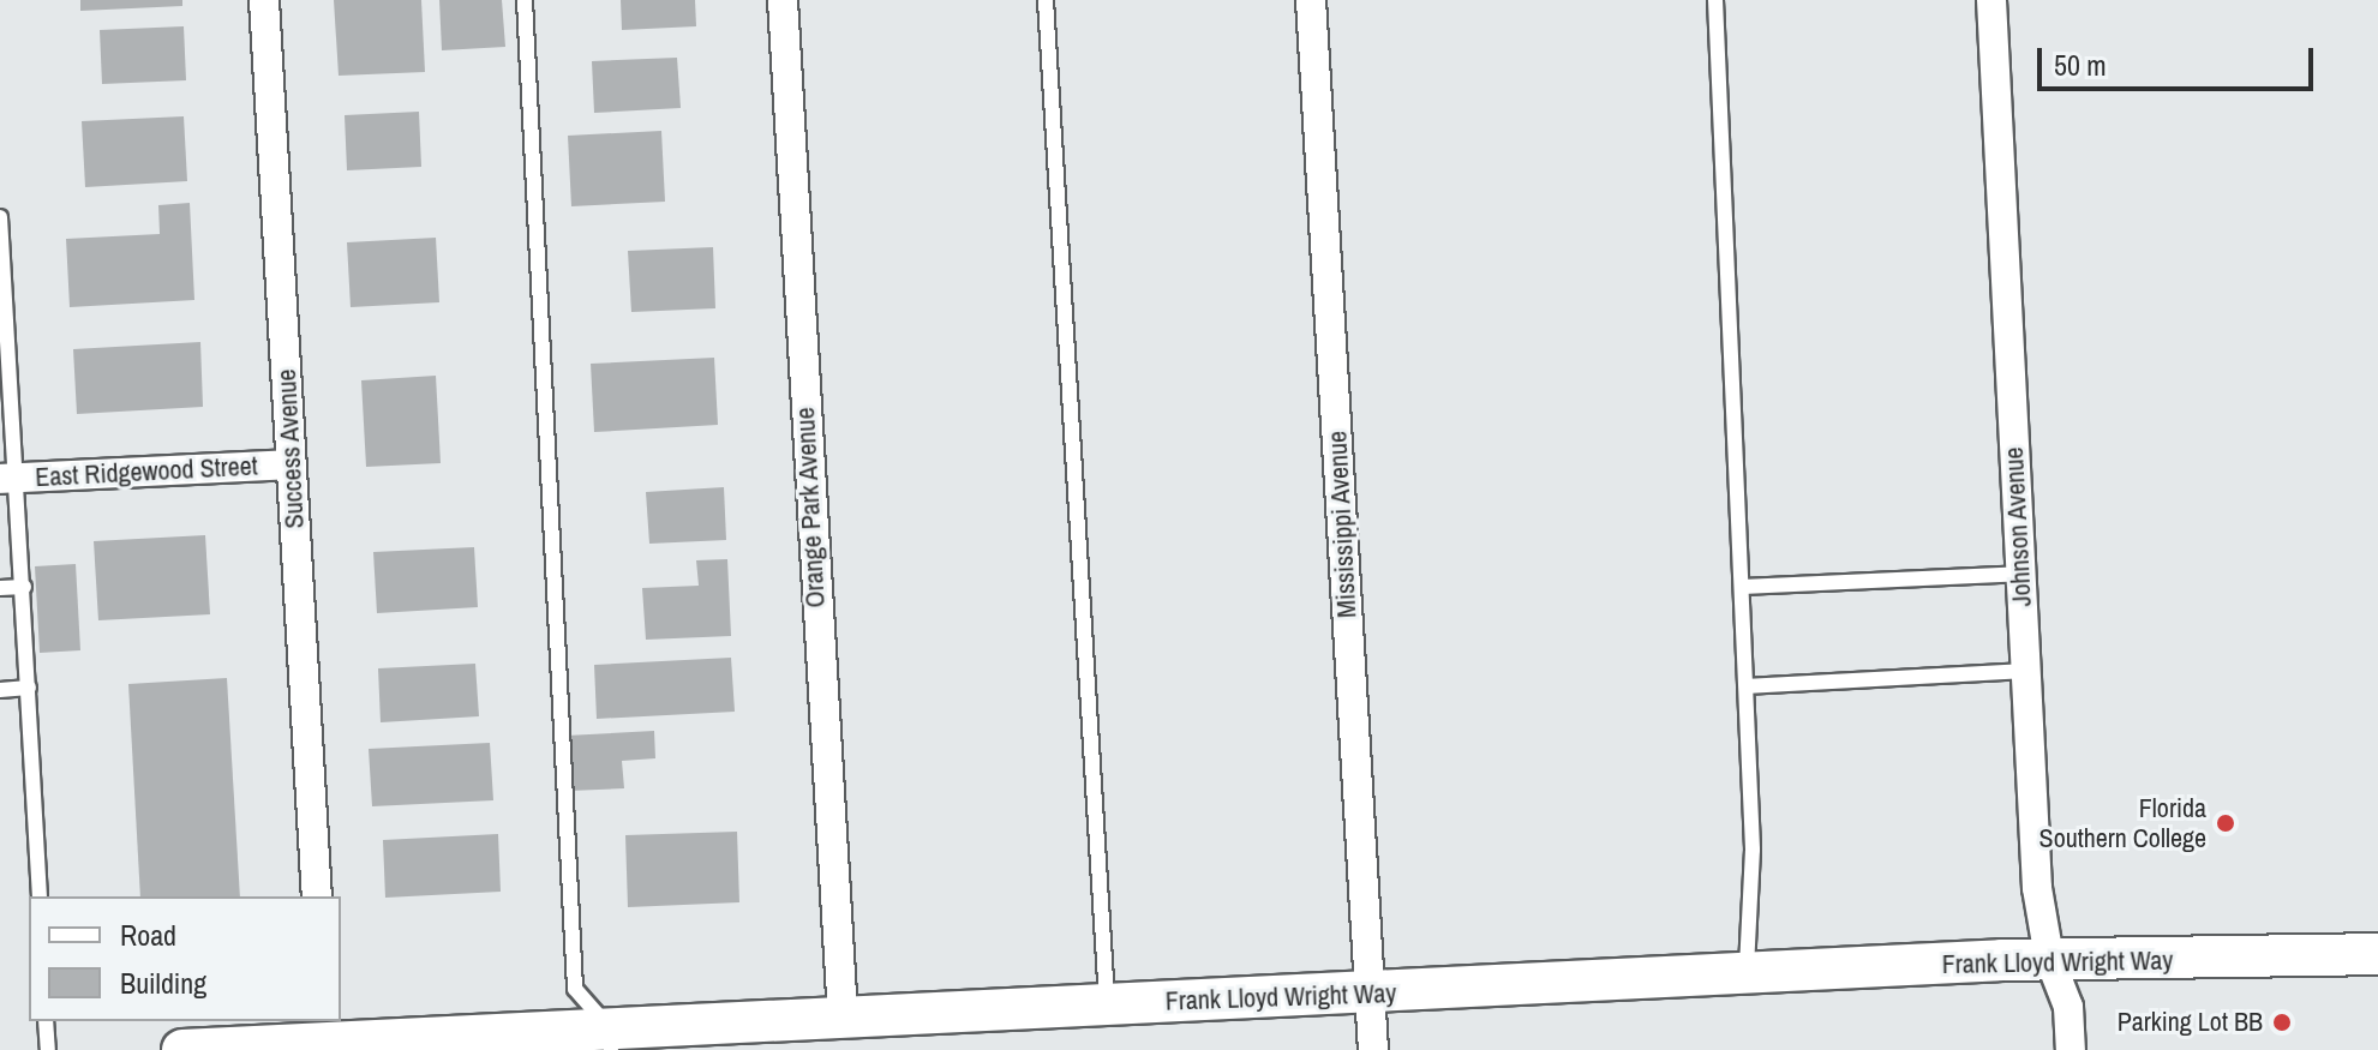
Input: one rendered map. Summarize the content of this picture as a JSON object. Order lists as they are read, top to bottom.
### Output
{
  "streets": {
    "street": [
      "Success Avenue",
      "East Ridgewood Street",
      "Orange Park Avenue",
      "Mississippi Avenue",
      "Johnson Avenue",
      "Frank Lloyd Wright Way"
    ]
  },
  "crossings": [
    ["Success Avenue", "East Ridgewood Street"],
    ["Orange Park Avenue", "Frank Lloyd Wright Way"],
    ["Mississippi Avenue", "Frank Lloyd Wright Way"],
    ["Johnson Avenue", "Frank Lloyd Wright Way"]
  ],
  "places": ["Florida Southern College", "Parking Lot BB"],
  "legend": ["Road", "Building"],
  "scale_bar": "50 m"
}
